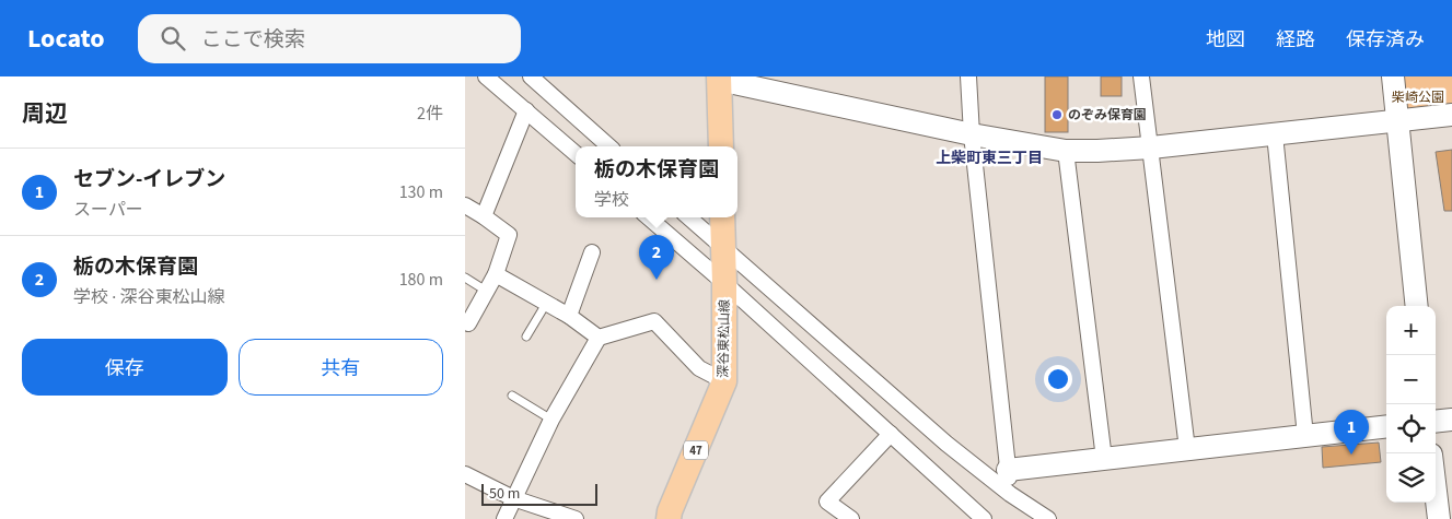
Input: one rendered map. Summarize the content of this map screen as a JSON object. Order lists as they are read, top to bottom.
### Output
{
  "streets": {
    "main road": ["深谷東松山線", "47"]
  },
  "districts": ["上柴町東三丁目"],
  "parks": ["柴崎公園"],
  "places": ["のぞみ保育園"],
  "scale_bar": "50 m",
  "page": {
    "header": "Locato",
    "search": "ここで検索",
    "nav": ["地図", "経路", "保存済み"],
    "heading": ["周辺", "2件"],
    "popup": ["栃の木保育園", "学校"],
    "list": [
      {
        "mark": "1",
        "name": "セブン-イレブン",
        "note": "スーパー",
        "value": "130 m"
      },
      {
        "mark": "2",
        "name": "栃の木保育園",
        "note": "学校 · 深谷東松山線",
        "value": "180 m"
      }
    ],
    "pins": ["2", "1"],
    "map_buttons": ["+", "−"],
    "buttons": ["保存", "共有"],
    "scale": "50 m"
  }
}
